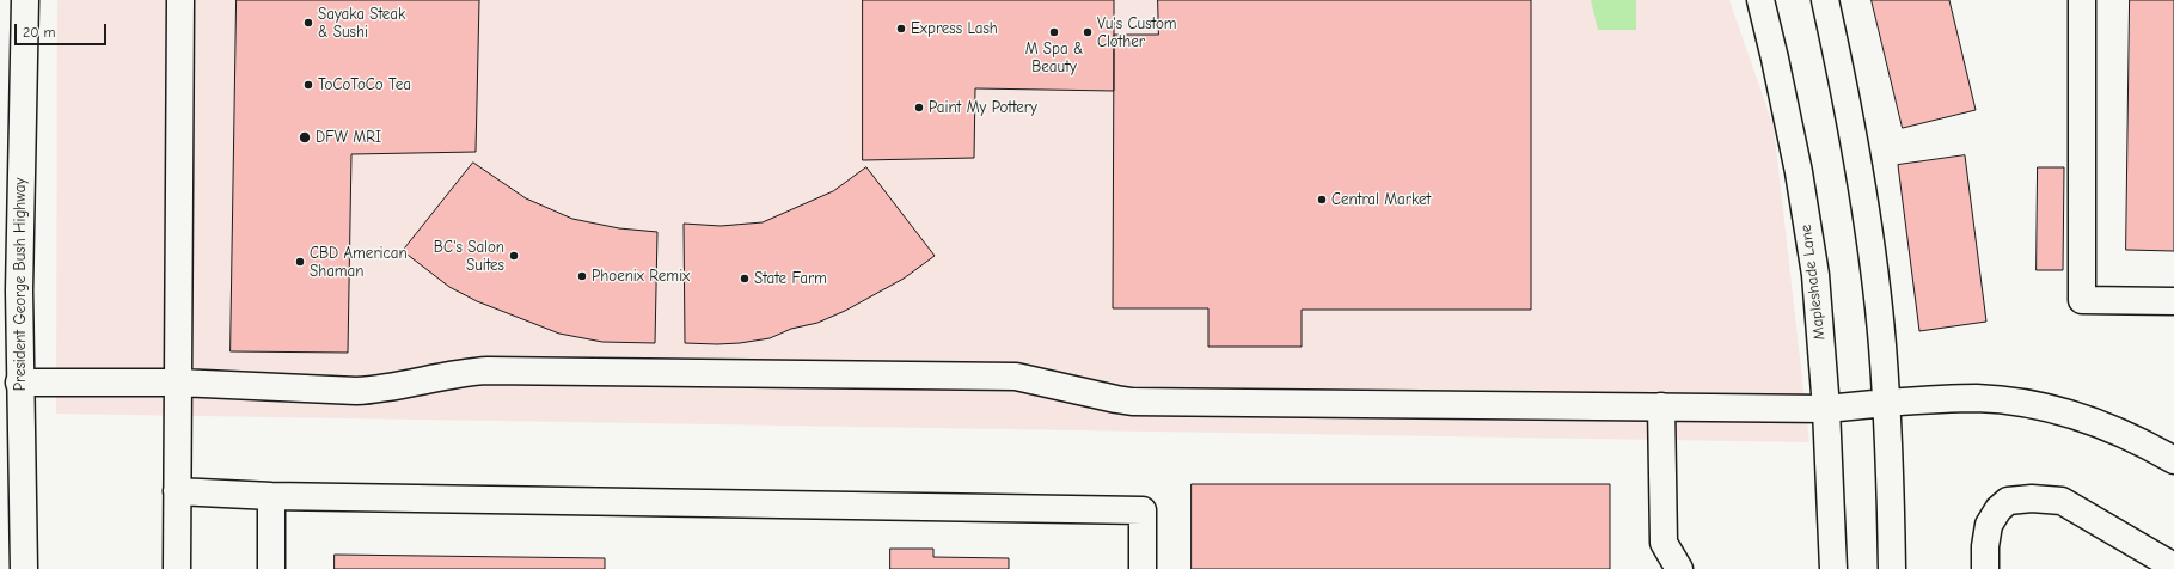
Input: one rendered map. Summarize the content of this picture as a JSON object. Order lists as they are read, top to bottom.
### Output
{
  "streets": {
    "main road": ["Mapleshade Lane", "President George Bush Highway"]
  },
  "places": [
    "Sayaka Steak & Sushi",
    "Express Lash",
    "M Spa & Beauty",
    "Vu's Custom Clother",
    "ToCoToCo Tea",
    "Paint My Pottery",
    "DFW MRI",
    "Central Market",
    "BC's Salon Suites",
    "CBD American Shaman",
    "Phoenix Remix",
    "State Farm"
  ],
  "scale_bar": "20 m"
}
